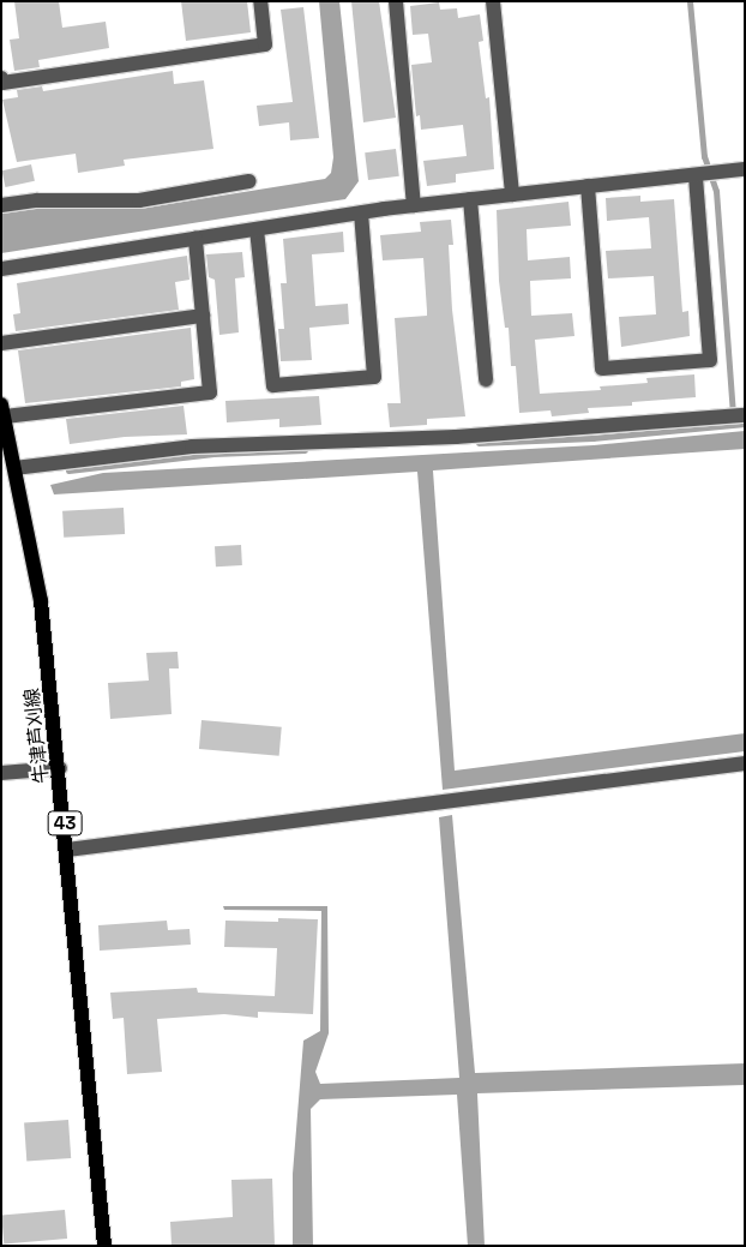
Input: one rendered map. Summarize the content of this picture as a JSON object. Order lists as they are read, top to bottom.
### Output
{
  "streets": {
    "main road": ["牛津芦刈線", "43"]
  }
}
